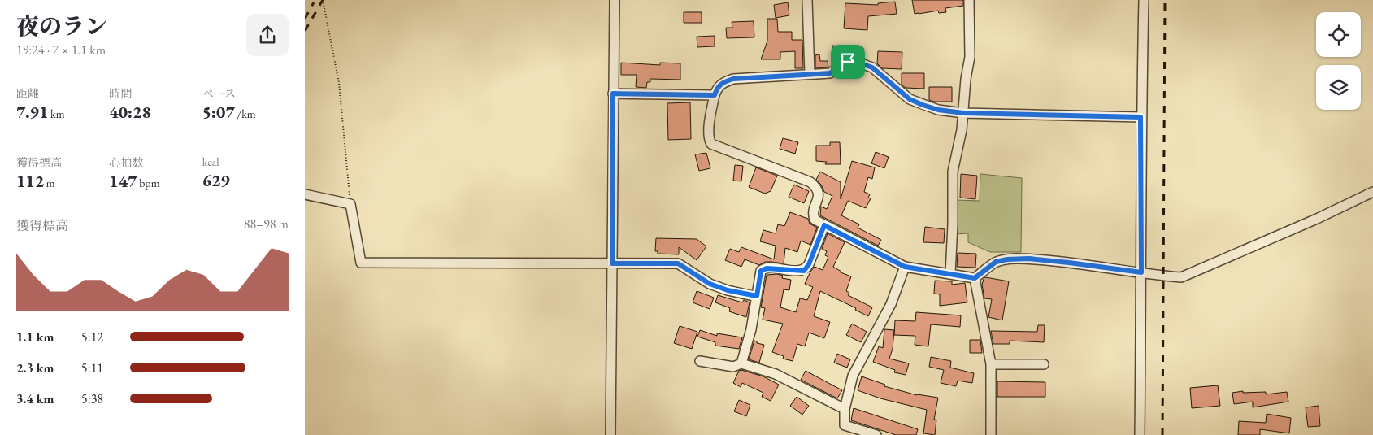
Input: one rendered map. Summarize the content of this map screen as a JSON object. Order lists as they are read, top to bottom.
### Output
{
  "page": {
    "heading": ["夜のラン", "19:24 · 7 × 1.1 km"],
    "stats": [
      ["距離", "7.91 km"],
      ["時間", "40:28"],
      ["ペース", "5:07 /km"],
      ["獲得標高", "112 m"],
      ["心拍数", "147 bpm"],
      ["kcal", "629"]
    ],
    "chart": ["獲得標高", "88–98 m"],
    "list": [
      {
        "name": "1.1 km",
        "note": "5:12"
      },
      {
        "name": "2.3 km",
        "note": "5:11"
      },
      {
        "name": "3.4 km",
        "note": "5:38"
      }
    ]
  }
}
